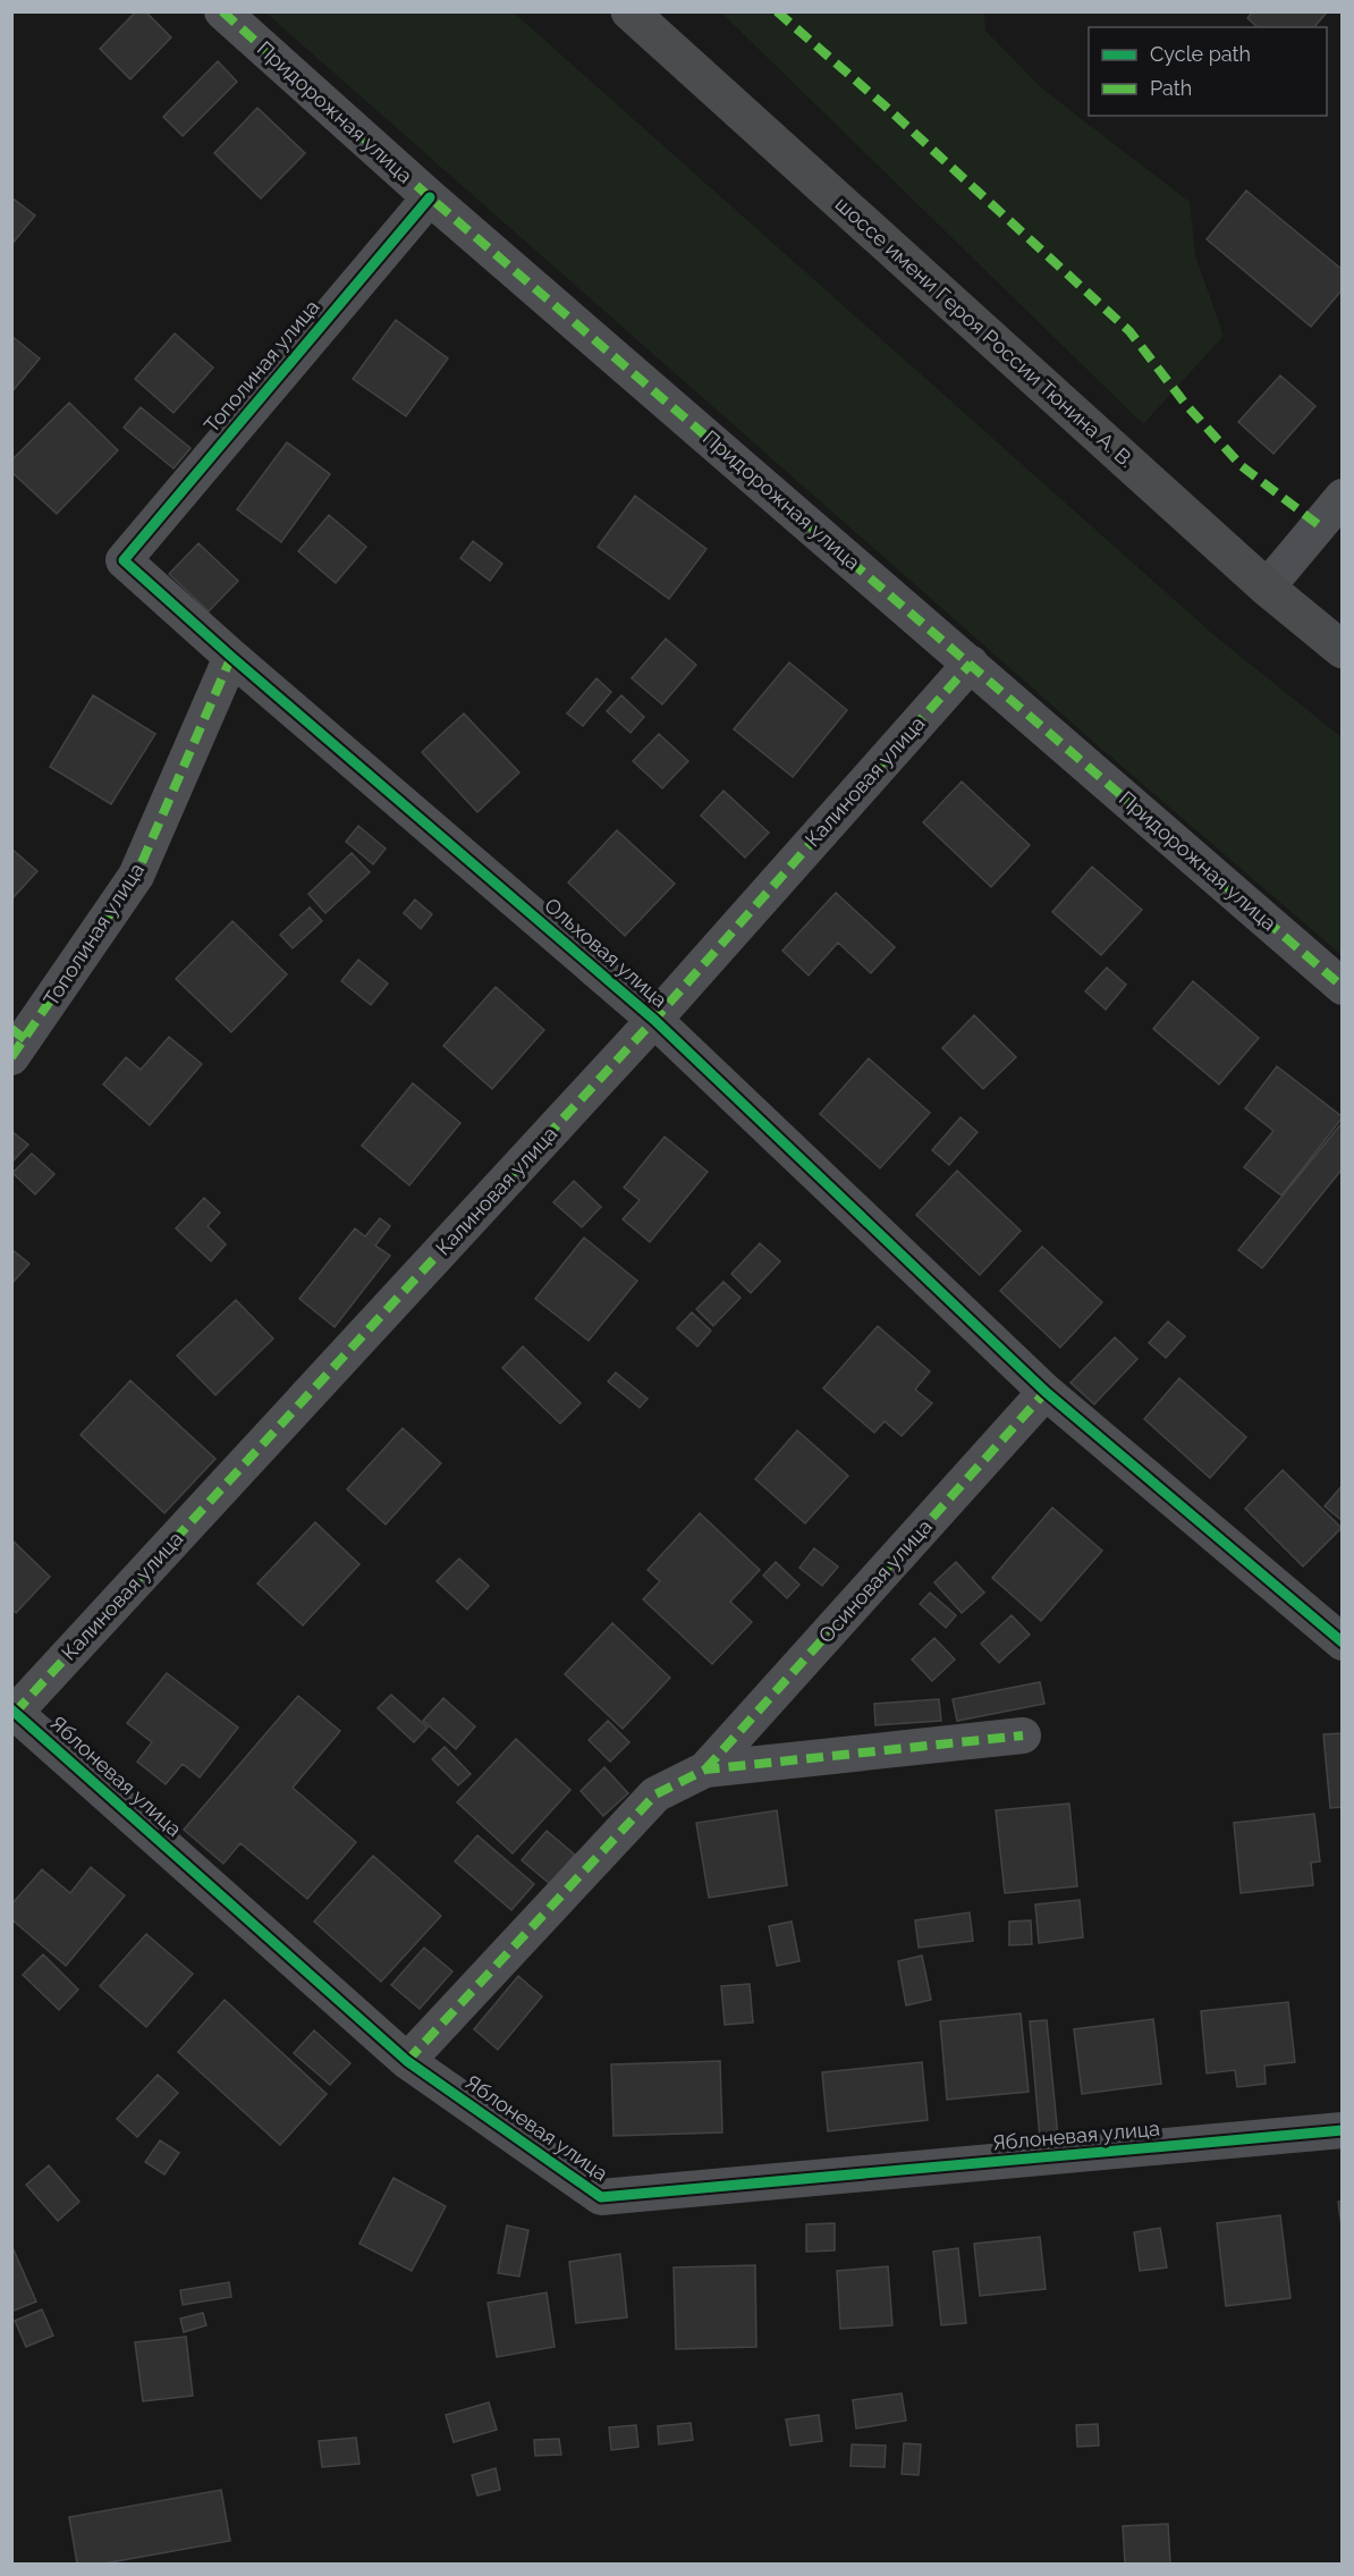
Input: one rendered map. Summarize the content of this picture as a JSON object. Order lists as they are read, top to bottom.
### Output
{
  "streets": {
    "main road": ["шоссе имени Героя России Тюнина А. В."],
    "street": [
      "Придорожная улица",
      "Тополиная улица",
      "Калиновая улица",
      "Ольховая улица",
      "Осиновая улица",
      "Яблоневая улица"
    ]
  },
  "crossings": [
    ["Придорожная улица", "Тополиная улица"],
    ["Придорожная улица", "Калиновая улица"],
    ["Тополиная улица", "Ольховая улица"],
    ["Калиновая улица", "Ольховая улица"],
    ["Калиновая улица", "Яблоневая улица"],
    ["Ольховая улица", "Осиновая улица"]
  ],
  "legend": ["Cycle path", "Path"]
}
